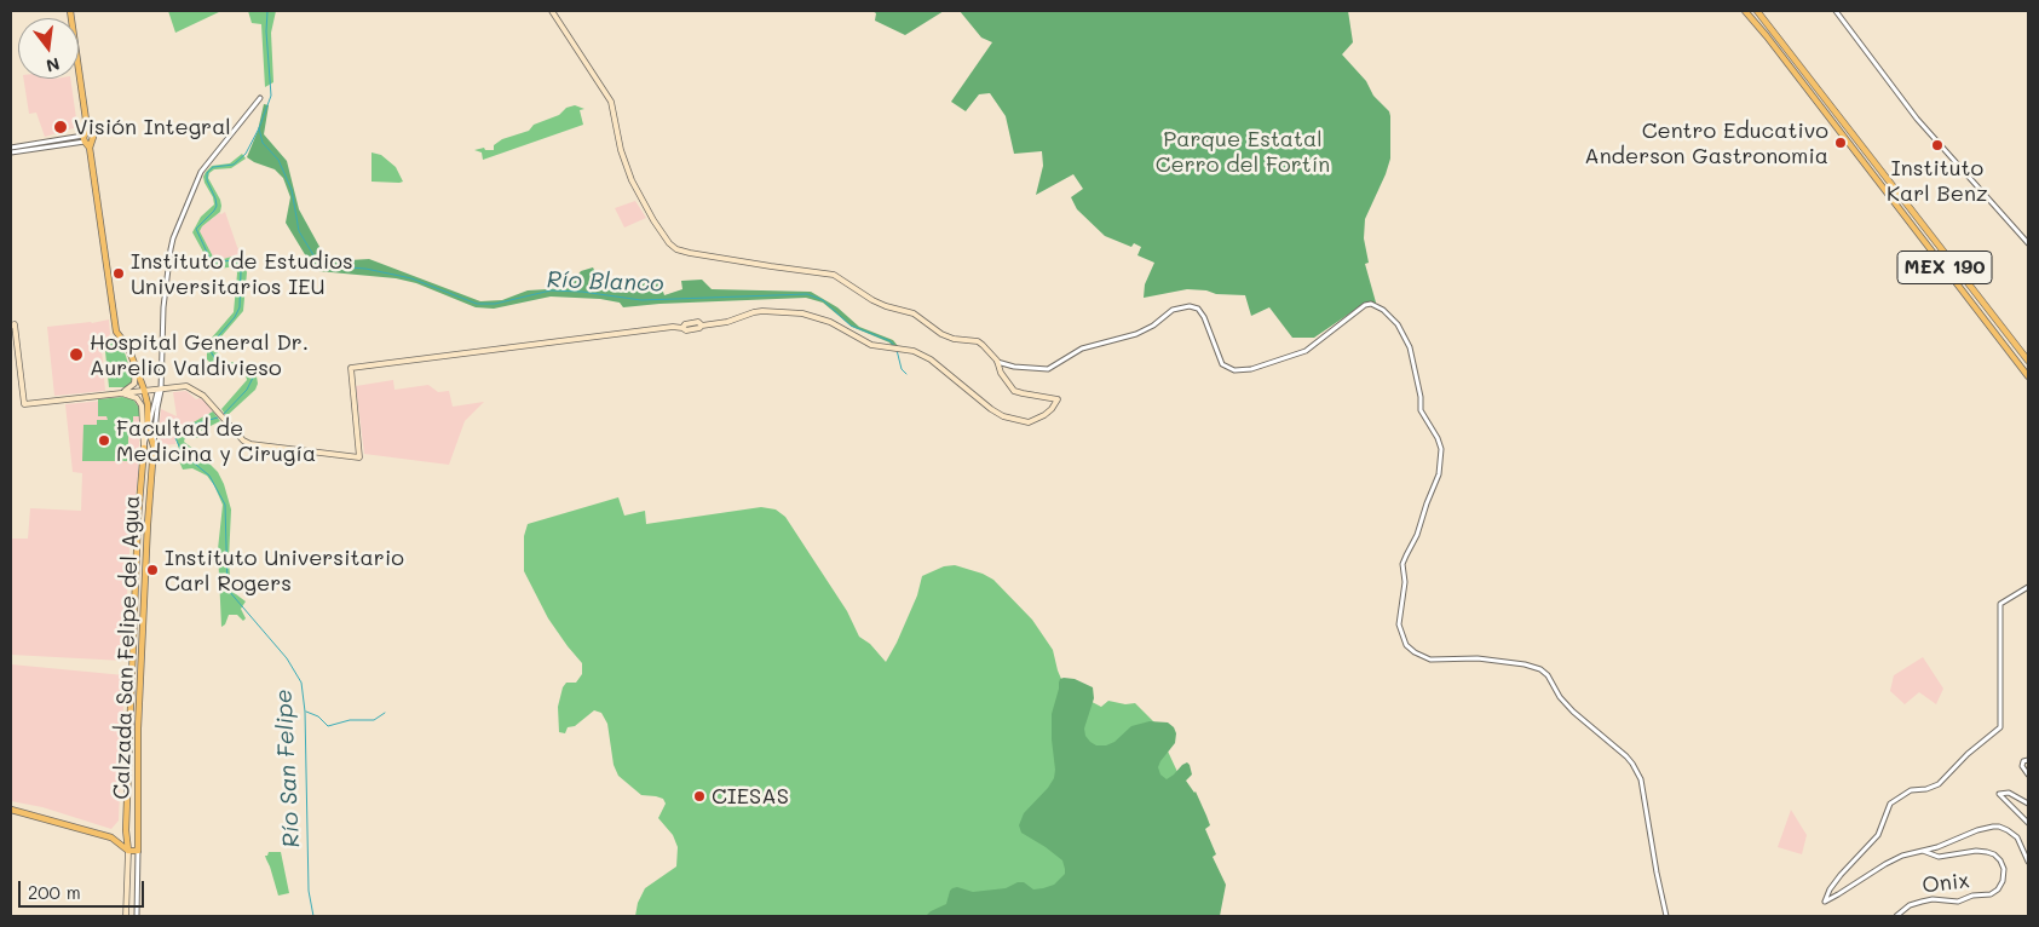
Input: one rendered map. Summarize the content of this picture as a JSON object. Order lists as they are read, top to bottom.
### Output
{
  "streets": {
    "main road": ["MEX 190", "Calzada San Felipe del Agua"],
    "street": ["Onix"]
  },
  "water": ["Río Blanco", "Río San Felipe"],
  "parks": ["Parque Estatal Cerro del Fortín"],
  "places": [
    "Visión Integral",
    "Centro Educativo Anderson Gastronomia",
    "Instituto Karl Benz",
    "Instituto de Estudios Universitarios IEU",
    "Hospital General Dr. Aurelio Valdivieso",
    "Facultad de Medicina y Cirugía",
    "Instituto Universitario Carl Rogers",
    "CIESAS"
  ],
  "scale_bar": "200 m",
  "north": "bottom"
}
